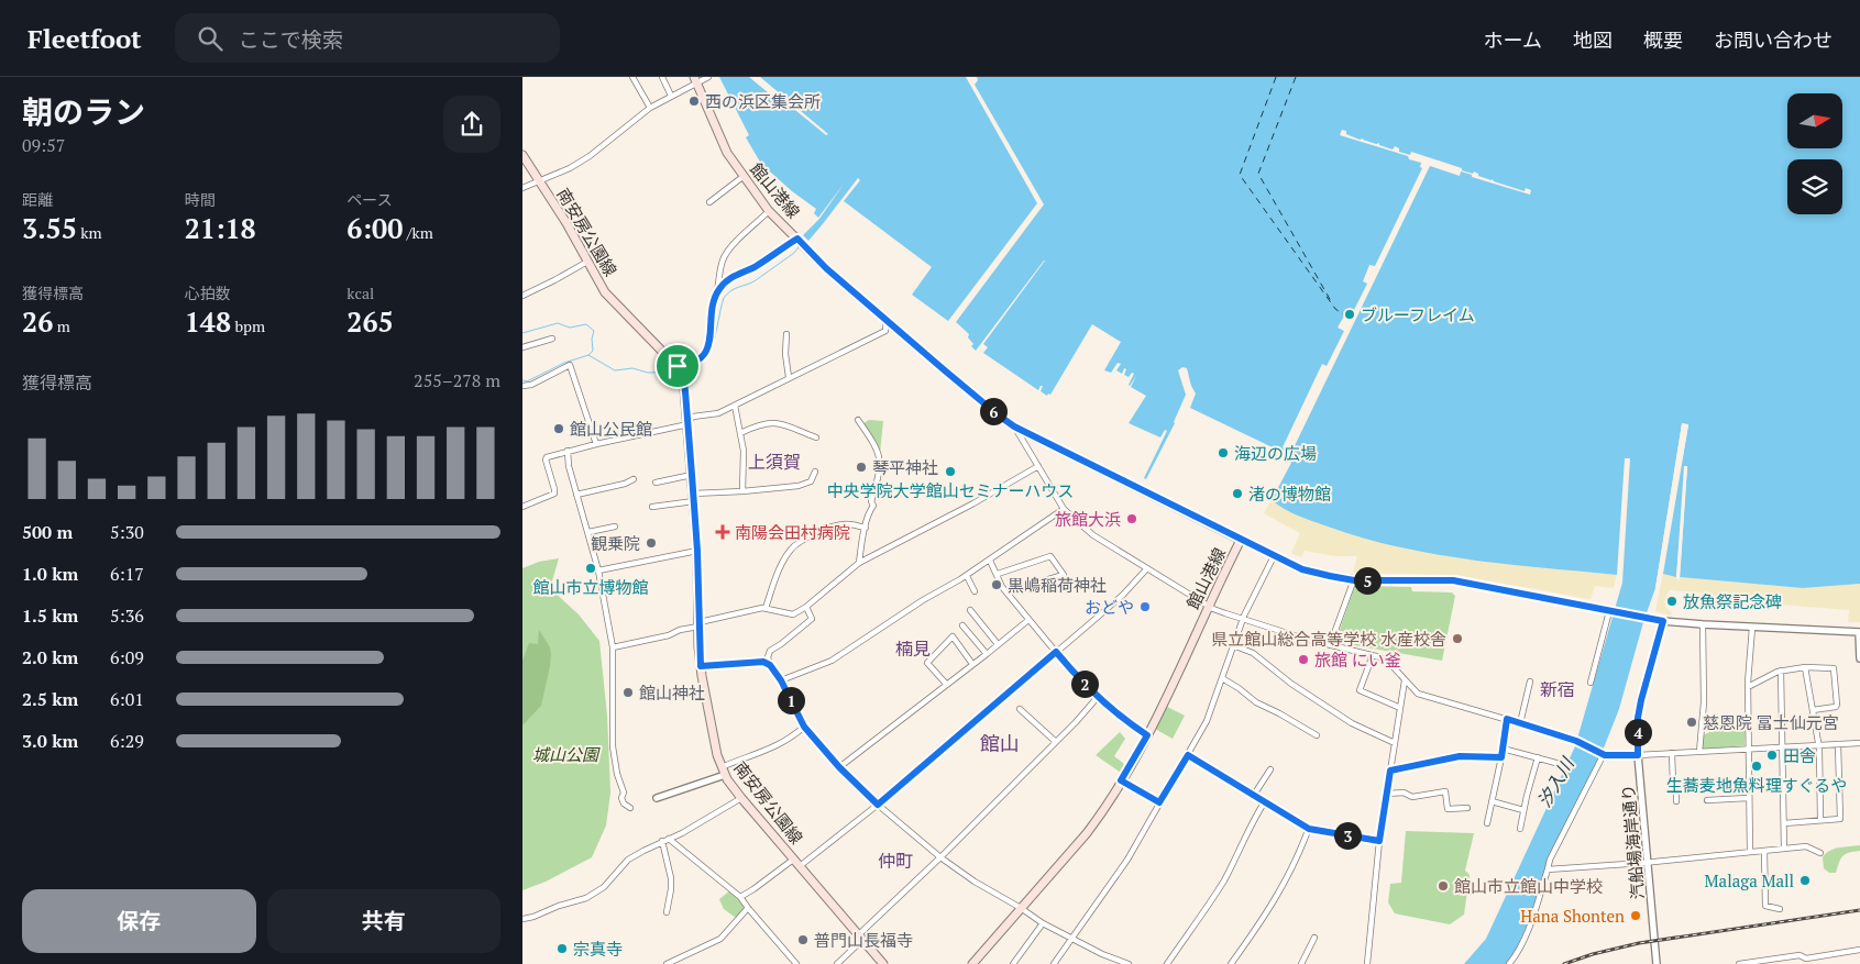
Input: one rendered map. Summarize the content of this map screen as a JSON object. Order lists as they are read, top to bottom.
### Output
{
  "streets": {
    "main road": ["館山港線", "南安房公園線"],
    "street": ["汽船場海岸通り"]
  },
  "districts": [
    "上須賀",
    "楠見",
    "新宿",
    "館山",
    "仲町"
  ],
  "water": ["汐入川"],
  "parks": ["城山公園"],
  "places": {
    "other": [
      "西の浜区集会所",
      "ブルーフレイム",
      "館山公民館",
      "海辺の広場",
      "琴平神社",
      "中央学院大学館山セミナーハウス",
      "渚の博物館",
      "旅館大浜",
      "観乗院",
      "館山市立博物館",
      "黒嶋稲荷神社",
      "放魚祭記念碑",
      "おどや",
      "県立館山総合高等学校 水産校舎",
      "旅館 にい釜",
      "館山神社",
      "慈恩院 冨士仙元宮",
      "田舎",
      "生蕎麦地魚料理すぐるや",
      "Malaga Mall",
      "館山市立館山中学校",
      "Hana Shonten",
      "普門山長福寺",
      "宗真寺"
    ],
    "health": ["南陽会田村病院"]
  },
  "north": "right",
  "page": {
    "header": "Fleetfoot",
    "search": "ここで検索",
    "nav": [
      "ホーム",
      "地図",
      "概要",
      "お問い合わせ"
    ],
    "heading": ["朝のラン", "09:57"],
    "stats": [
      ["距離", "3.55 km"],
      ["時間", "21:18"],
      ["ペース", "6:00 /km"],
      ["獲得標高", "26 m"],
      ["心拍数", "148 bpm"],
      ["kcal", "265"]
    ],
    "chart": ["獲得標高", "255–278 m"],
    "pins": [
      "6",
      "5",
      "2",
      "1",
      "4",
      "3"
    ],
    "list": [
      {
        "name": "500 m",
        "note": "5:30"
      },
      {
        "name": "1.0 km",
        "note": "6:17"
      },
      {
        "name": "1.5 km",
        "note": "5:36"
      },
      {
        "name": "2.0 km",
        "note": "6:09"
      },
      {
        "name": "2.5 km",
        "note": "6:01"
      },
      {
        "name": "3.0 km",
        "note": "6:29"
      }
    ],
    "buttons": ["保存", "共有"]
  }
}
